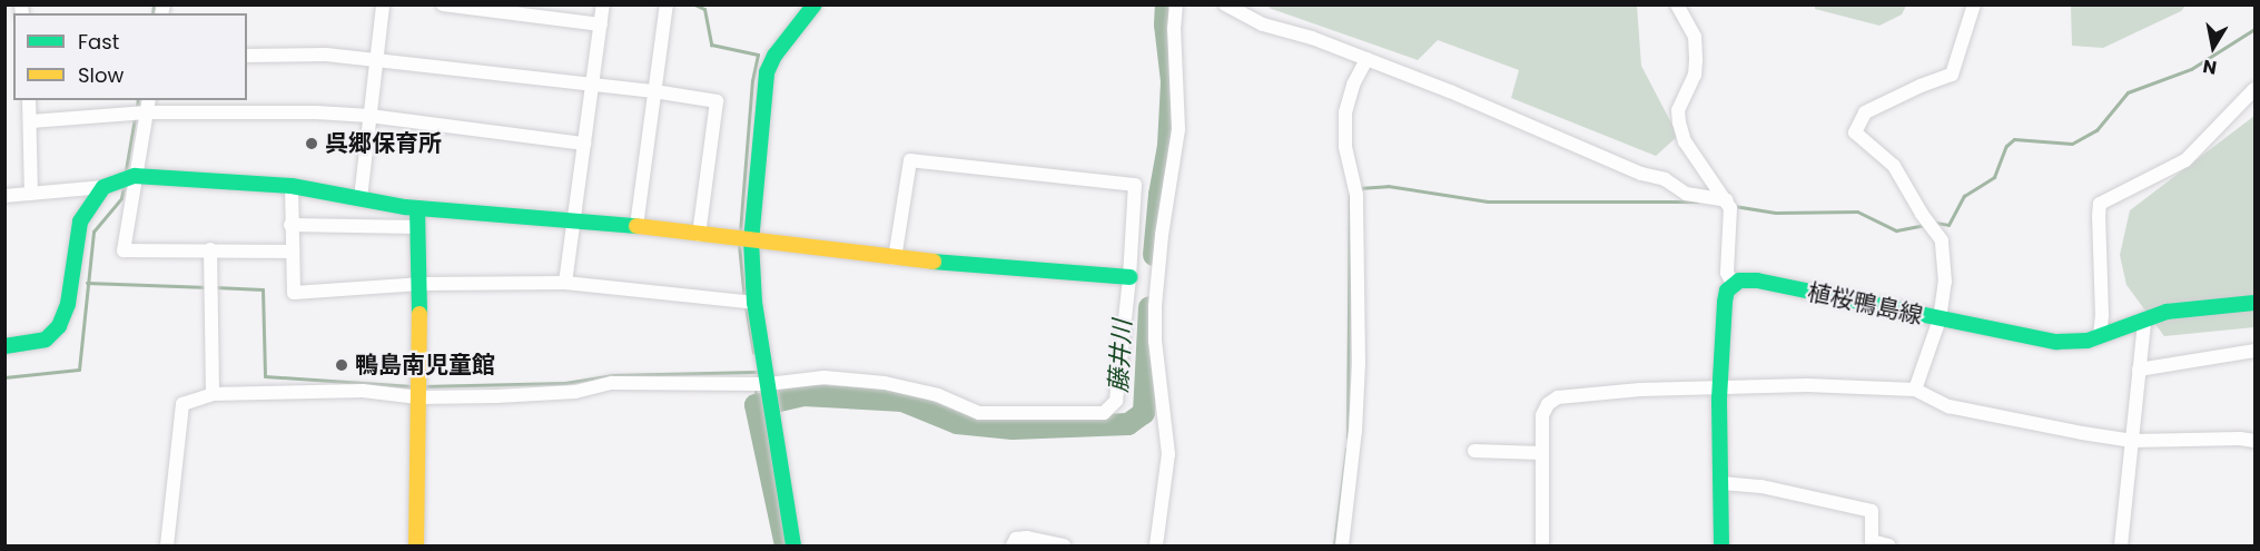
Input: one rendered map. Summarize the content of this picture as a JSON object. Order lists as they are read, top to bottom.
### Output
{
  "streets": {
    "street": ["植桜鴨島線"]
  },
  "water": ["藤井川"],
  "places": ["呉郷保育所", "鴨島南児童館"],
  "legend": ["Fast", "Slow"],
  "north": "bottom"
}
